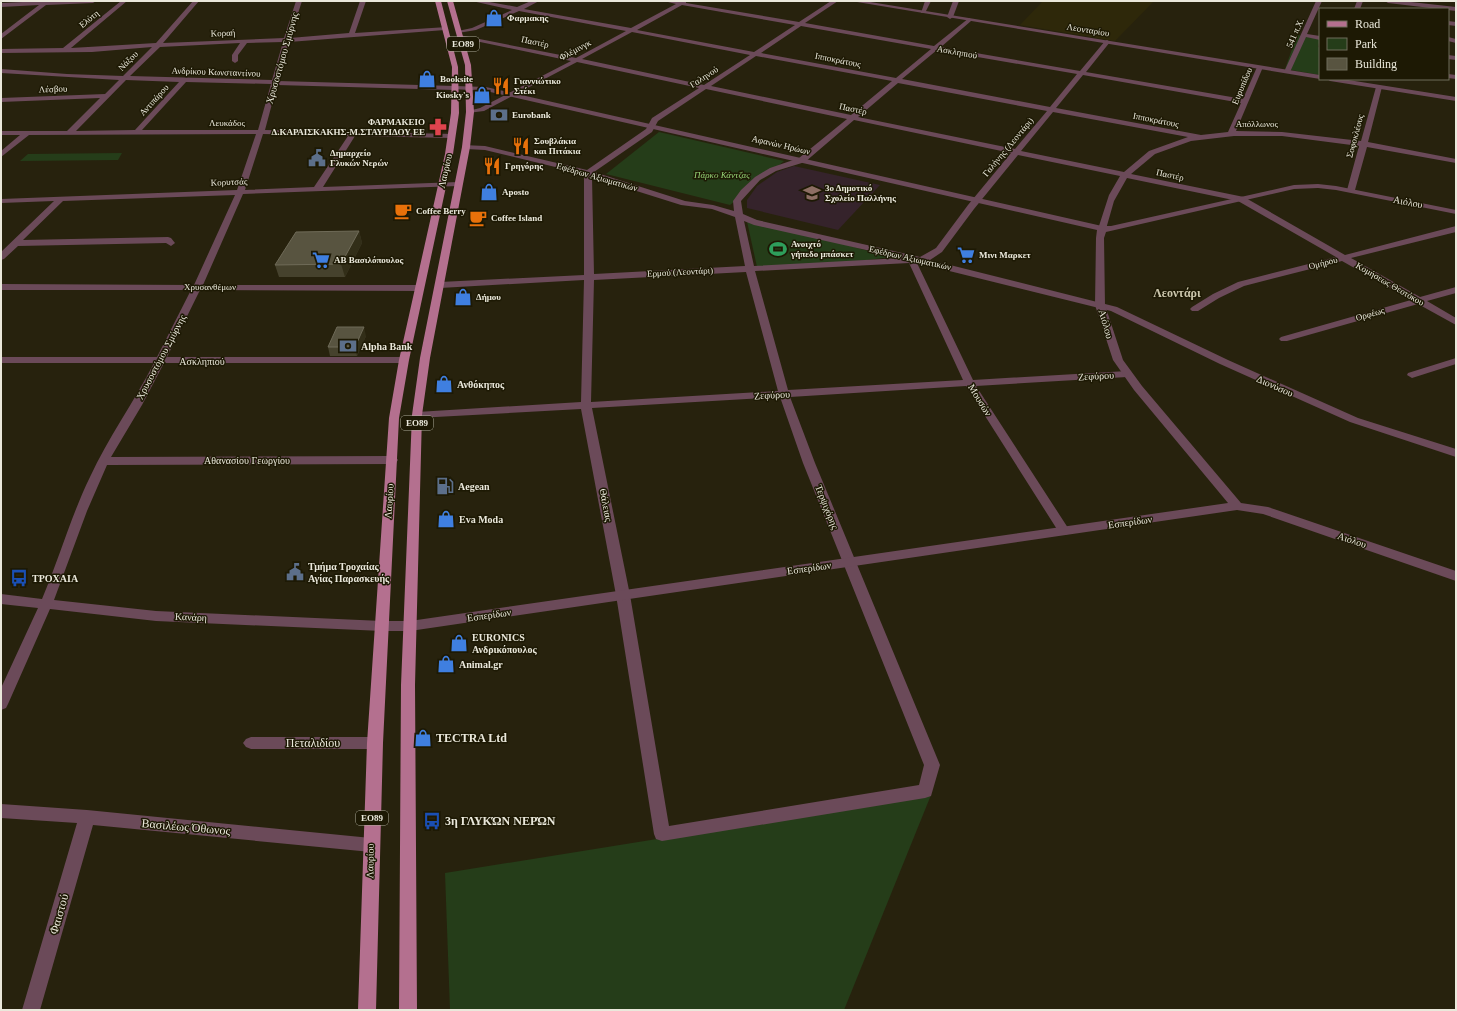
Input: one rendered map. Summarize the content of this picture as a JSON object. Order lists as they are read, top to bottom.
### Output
{
  "streets": {
    "main road": ["ΕΟ89", "Λαυρίου"],
    "street": [
      "Ελύτη",
      "Λεονταρίου",
      "Κοραή",
      "541 π.Χ.",
      "Παστέρ",
      "Φλέμινγκ",
      "Ασκληπιού",
      "Χρυσοστόμου Σμύρνης",
      "Ιπποκράτους",
      "Νάξου",
      "Ανδρίκου Κωνσταντίνου",
      "Γαληνού",
      "Ευρυπίδου",
      "Λέσβου",
      "Αντιπάρου",
      "Λευκάδος",
      "Απόλλωνος",
      "Σοφοκλέους",
      "Αφανών Ηρώων",
      "Γαλήνης (Λεοντάρι)",
      "Εφέδρων Αξιωματικών",
      "Κορυτσάς",
      "Αιόλου",
      "Ομήρου",
      "Ερμού (Λεοντάρι)",
      "Κομήσεως Θεοτόκου",
      "Χρυσανθέμων",
      "Ορφέως",
      "Ζεφύρου",
      "Διονύσου",
      "Μουσών",
      "Αθανασίου Γεωργίου",
      "Θάλειας",
      "Τερψιχόρης",
      "Εσπερίδων",
      "Κανάρη",
      "Πεταλιδίου",
      "Βασιλέως Όθωνος",
      "Φαιστού"
    ]
  },
  "crossings": [
    ["Ελύτη", "Κοραή"],
    ["Λεονταρίου", "541 π.Χ."],
    ["Λεονταρίου", "Ευρυπίδου"],
    ["Λεονταρίου", "Γαλήνης (Λεοντάρι)"],
    ["Κοραή", "Χρυσοστόμου Σμύρνης"],
    ["Κοραή", "Νάξου"],
    ["Κοραή", "Λαυρίου"],
    ["Παστέρ", "Φλέμινγκ"],
    ["Παστέρ", "Γαληνού"],
    ["Παστέρ", "Απόλλωνος"],
    ["Παστέρ", "Γαλήνης (Λεοντάρι)"],
    ["Παστέρ", "Λαυρίου"],
    ["Παστέρ", "Αιόλου"],
    ["Παστέρ", "Κομήσεως Θεοτόκου"],
    ["Φλέμινγκ", "Ασκληπιού"],
    ["Φλέμινγκ", "Ιπποκράτους"],
    ["Φλέμινγκ", "Αφανών Ηρώων"],
    ["Φλέμινγκ", "Λαυρίου"],
    ["Ασκληπιού", "Χρυσοστόμου Σμύρνης"],
    ["Ασκληπιού", "Γαληνού"],
    ["Ασκληπιού", "Ευρυπίδου"],
    ["Ασκληπιού", "Γαλήνης (Λεοντάρι)"],
    ["Ασκληπιού", "Λαυρίου"],
    ["Χρυσοστόμου Σμύρνης", "Ανδρίκου Κωνσταντίνου"],
    ["Χρυσοστόμου Σμύρνης", "Λευκάδος"],
    ["Χρυσοστόμου Σμύρνης", "Κορυτσάς"],
    ["Χρυσοστόμου Σμύρνης", "Χρυσανθέμων"],
    ["Χρυσοστόμου Σμύρνης", "Αθανασίου Γεωργίου"],
    ["Χρυσοστόμου Σμύρνης", "Κανάρη"],
    ["Ιπποκράτους", "Γαληνού"],
    ["Ιπποκράτους", "Απόλλωνος"],
    ["Ιπποκράτους", "Γαλήνης (Λεοντάρι)"],
    ["Νάξου", "Ανδρίκου Κωνσταντίνου"],
    ["Νάξου", "Λέσβου"],
    ["Νάξου", "Λευκάδος"],
    ["Ανδρίκου Κωνσταντίνου", "Αντιπάρου"],
    ["Ανδρίκου Κωνσταντίνου", "Αφανών Ηρώων"],
    ["Ανδρίκου Κωνσταντίνου", "Λαυρίου"],
    ["Γαληνού", "Αφανών Ηρώων"],
    ["Γαληνού", "Εφέδρων Αξιωματικών"],
    ["Γαληνού", "Θάλειας"],
    ["Ευρυπίδου", "Απόλλωνος"],
    ["Αντιπάρου", "Λευκάδος"],
    ["Λευκάδος", "Λαυρίου"],
    ["Απόλλωνος", "Σοφοκλέους"],
    ["Απόλλωνος", "Αφανών Ηρώων"],
    ["Απόλλωνος", "Αιόλου"],
    ["Σοφοκλέους", "Αιόλου"],
    ["Αφανών Ηρώων", "Γαλήνης (Λεοντάρι)"],
    ["Αφανών Ηρώων", "Λαυρίου"],
    ["Αφανών Ηρώων", "Αιόλου"],
    ["Αφανών Ηρώων", "Τερψιχόρης"],
    ["Γαλήνης (Λεοντάρι)", "Εφέδρων Αξιωματικών"],
    ["Γαλήνης (Λεοντάρι)", "Ερμού (Λεοντάρι)"],
    ["Γαλήνης (Λεοντάρι)", "Μουσών"],
    ["Λαυρίου", "Εφέδρων Αξιωματικών"],
    ["Λαυρίου", "Κορυτσάς"],
    ["Λαυρίου", "Ερμού (Λεοντάρι)"],
    ["Λαυρίου", "Χρυσανθέμων"],
    ["Λαυρίου", "Ζεφύρου"],
    ["Λαυρίου", "Αθανασίου Γεωργίου"],
    ["Λαυρίου", "Εσπερίδων"],
    ["Λαυρίου", "Κανάρη"],
    ["Λαυρίου", "Πεταλιδίου"],
    ["Λαυρίου", "Βασιλέως Όθωνος"],
    ["Εφέδρων Αξιωματικών", "Αιόλου"],
    ["Εφέδρων Αξιωματικών", "Ερμού (Λεοντάρι)"],
    ["Εφέδρων Αξιωματικών", "Διονύσου"],
    ["Εφέδρων Αξιωματικών", "Μουσών"],
    ["Εφέδρων Αξιωματικών", "Θάλειας"],
    ["Εφέδρων Αξιωματικών", "Τερψιχόρης"],
    ["Αιόλου", "Κομήσεως Θεοτόκου"],
    ["Αιόλου", "Ζεφύρου"],
    ["Αιόλου", "Διονύσου"],
    ["Αιόλου", "Εσπερίδων"],
    ["Ομήρου", "Κομήσεως Θεοτόκου"],
    ["Ερμού (Λεοντάρι)", "Μουσών"],
    ["Ερμού (Λεοντάρι)", "Θάλειας"],
    ["Ερμού (Λεοντάρι)", "Τερψιχόρης"],
    ["Κομήσεως Θεοτόκου", "Ορφέως"],
    ["Ζεφύρου", "Μουσών"],
    ["Ζεφύρου", "Θάλειας"],
    ["Ζεφύρου", "Τερψιχόρης"],
    ["Μουσών", "Εσπερίδων"],
    ["Θάλειας", "Τερψιχόρης"],
    ["Θάλειας", "Εσπερίδων"],
    ["Τερψιχόρης", "Εσπερίδων"],
    ["Εσπερίδων", "Κανάρη"],
    ["Βασιλέως Όθωνος", "Φαιστού"]
  ],
  "districts": ["Λεοντάρι"],
  "parks": ["Πάρκο Κάντζας"],
  "places": {
    "shop": [
      "Φαρμακης",
      "Booksite",
      "Kiosky's",
      "Aposto",
      "Δήμου",
      "Ανθόκηπος",
      "Eva Moda",
      "EURONICS Ανδρικόπουλος",
      "Animal.gr",
      "TECTRA Ltd"
    ],
    "restaurant": ["Γιαννιώτικο Στέκι", "Σουβλάκια και Πιτάκια", "Γρηγόρης"],
    "bank": ["Eurobank", "Alpha Bank"],
    "pharmacy": ["ΦΑΡΜΑΚΕΙΟ Δ.ΚΑΡΑΙΣΚΑΚΗΣ-Μ.ΣΤΑΥΡΙΔΟΥ ΕΕ"],
    "public building": ["Δημαρχείο Γλυκών Νερών", "Τμήμα Τροχαίας Αγίας Παρασκευής"],
    "school or university": ["3ο Δημοτικό Σχολείο Παλλήνης"],
    "cafe": ["Coffee Berry", "Coffee Island"],
    "sports": ["Ανοιχτό γήπεδο μπάσκετ"],
    "supermarket": ["Μινι Μαρκετ", "ΑΒ Βασιλόπουλος"],
    "fuel station": ["Aegean"],
    "bus stop": ["ΤΡΟΧΑΙΑ", "3η ΓΛΥΚΏΝ ΝΕΡΏΝ"]
  },
  "legend": ["Road", "Park", "Building"]
}
